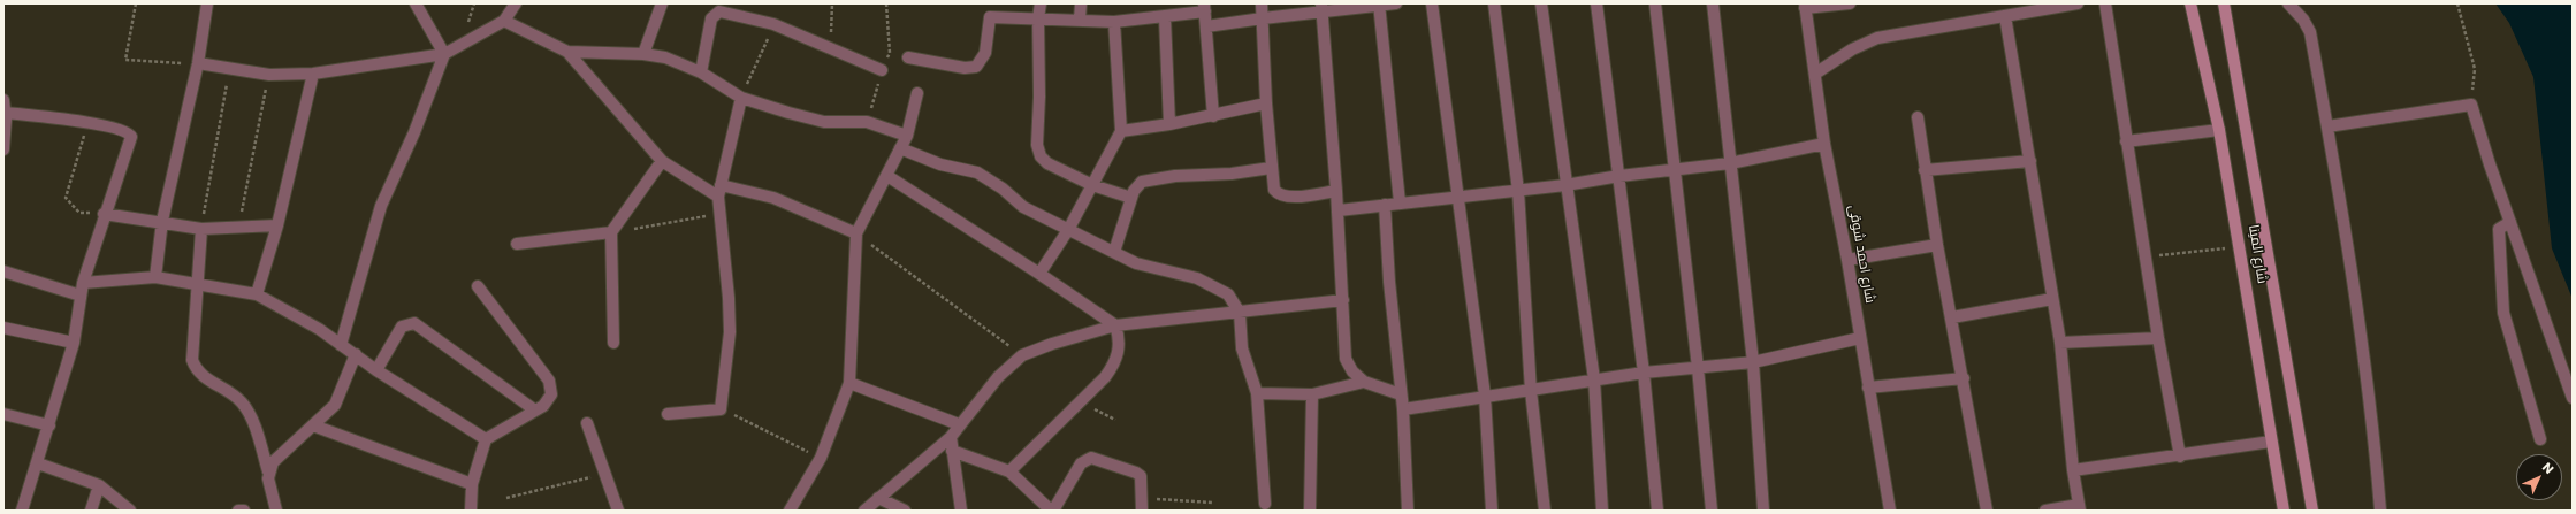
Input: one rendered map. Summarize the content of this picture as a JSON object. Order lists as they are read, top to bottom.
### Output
{
  "streets": {
    "main road": ["شارع المينا"],
    "street": ["شارع احمد شوقى"]
  },
  "north": "top right"
}
